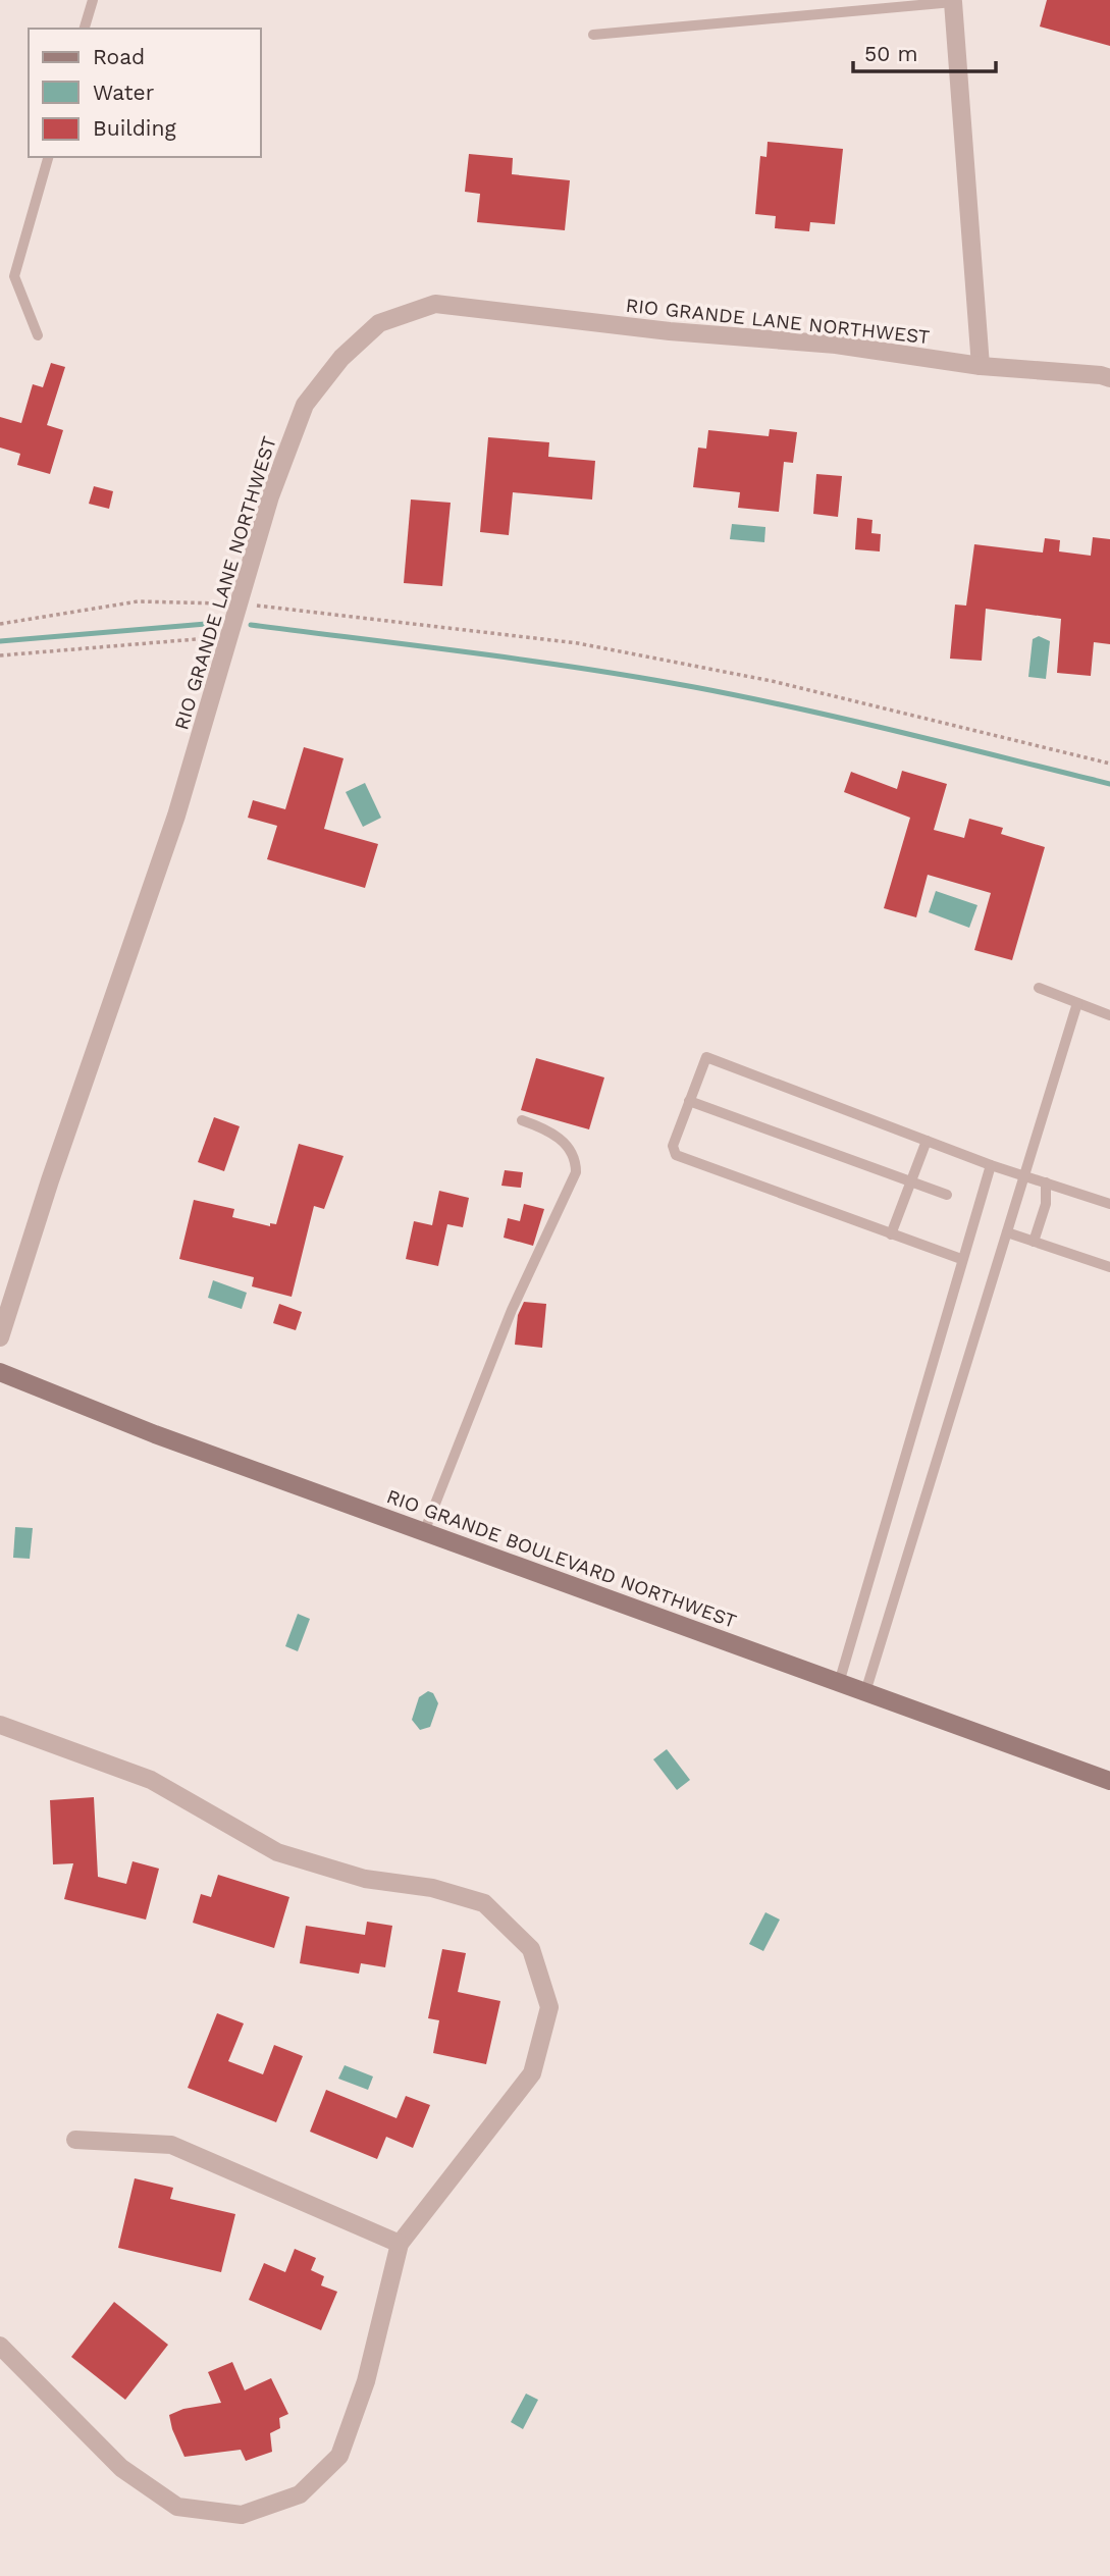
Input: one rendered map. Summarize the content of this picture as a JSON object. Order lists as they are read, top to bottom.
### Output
{
  "streets": {
    "street": ["RIO GRANDE LANE NORTHWEST", "RIO GRANDE BOULEVARD NORTHWEST"]
  },
  "legend": ["Road", "Water", "Building"],
  "scale_bar": "50 m"
}
